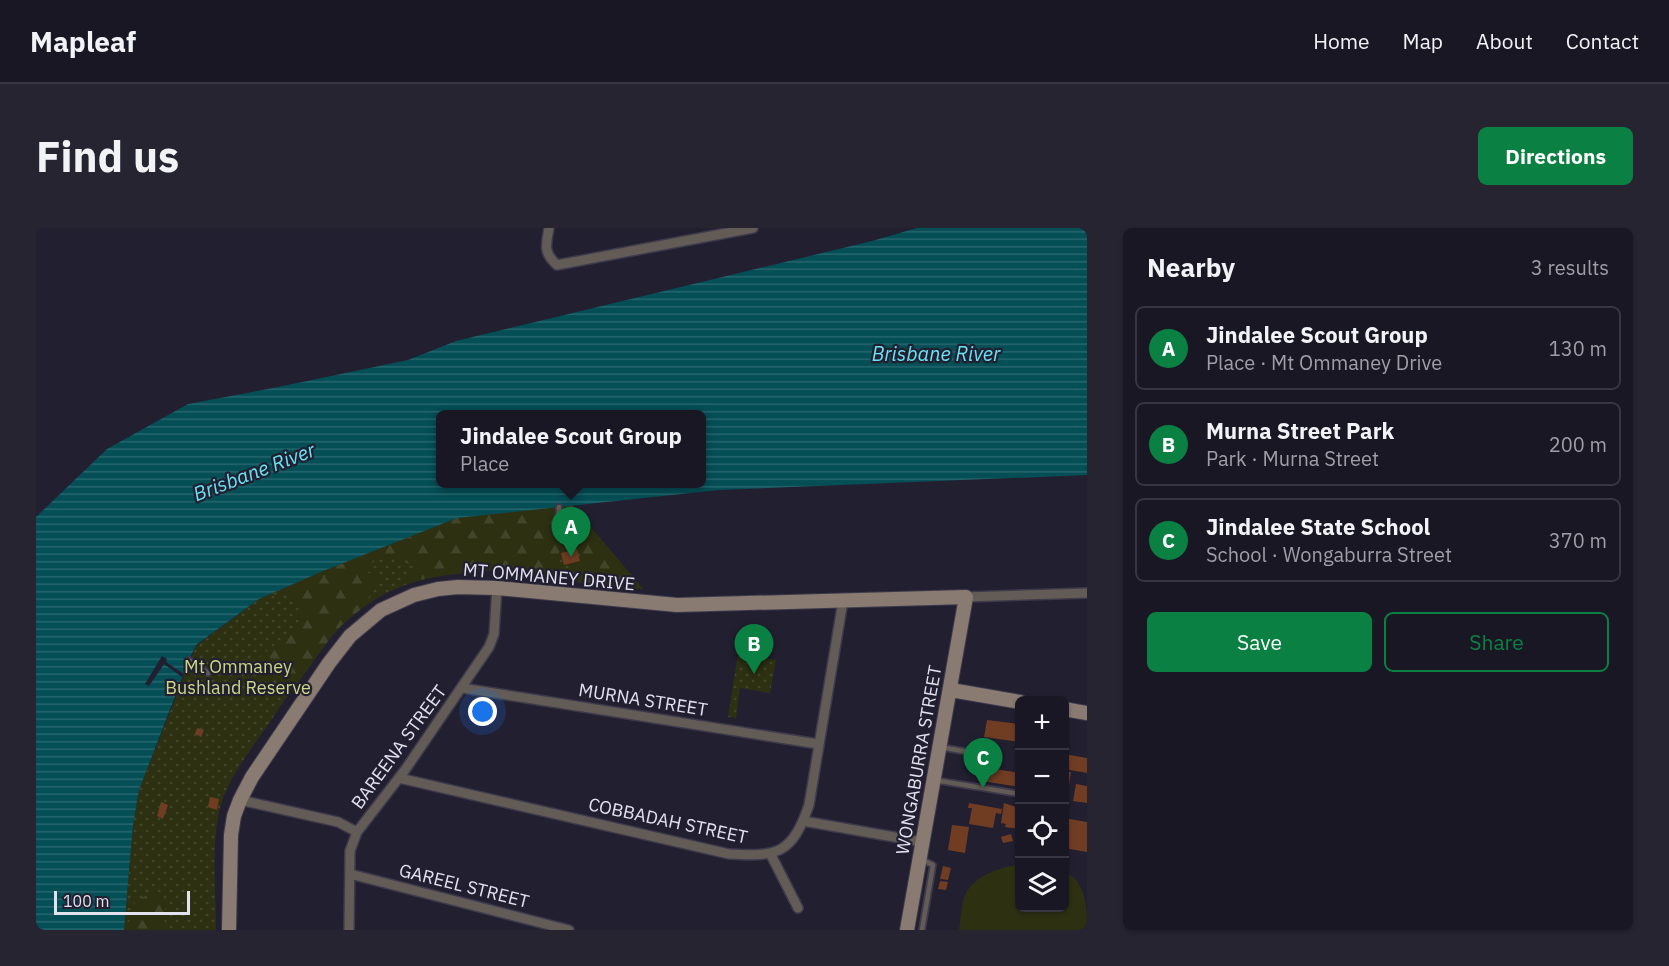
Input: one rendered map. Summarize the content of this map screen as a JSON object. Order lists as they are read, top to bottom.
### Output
{
  "streets": {
    "street": [
      "MT OMMANEY DRIVE",
      "MURNA STREET",
      "BAREENA STREET",
      "WONGABURRA STREET",
      "COBBADAH STREET",
      "GAREEL STREET"
    ]
  },
  "crossings": [
    ["MT OMMANEY DRIVE", "BAREENA STREET"],
    ["MT OMMANEY DRIVE", "WONGABURRA STREET"],
    ["MT OMMANEY DRIVE", "COBBADAH STREET"],
    ["MURNA STREET", "BAREENA STREET"],
    ["MURNA STREET", "COBBADAH STREET"],
    ["BAREENA STREET", "COBBADAH STREET"],
    ["BAREENA STREET", "GAREEL STREET"]
  ],
  "water": ["Brisbane River"],
  "parks": ["Mt Ommaney Bushland Reserve"],
  "scale_bar": "100 m",
  "page": {
    "header": "Mapleaf",
    "nav": [
      "Home",
      "Map",
      "About",
      "Contact"
    ],
    "buttons": [
      "Directions",
      ["Save", "Share"]
    ],
    "title": "Find us",
    "heading": ["Nearby", "3 results"],
    "list": [
      {
        "mark": "A",
        "name": "Jindalee Scout Group",
        "note": "Place · Mt Ommaney Drive",
        "value": "130 m"
      },
      {
        "mark": "B",
        "name": "Murna Street Park",
        "note": "Park · Murna Street",
        "value": "200 m"
      },
      {
        "mark": "C",
        "name": "Jindalee State School",
        "note": "School · Wongaburra Street",
        "value": "370 m"
      }
    ],
    "popup": ["Jindalee Scout Group", "Place"],
    "pins": ["A", "B", "C"],
    "map_buttons": ["+", "−"],
    "scale": "100 m"
  }
}
